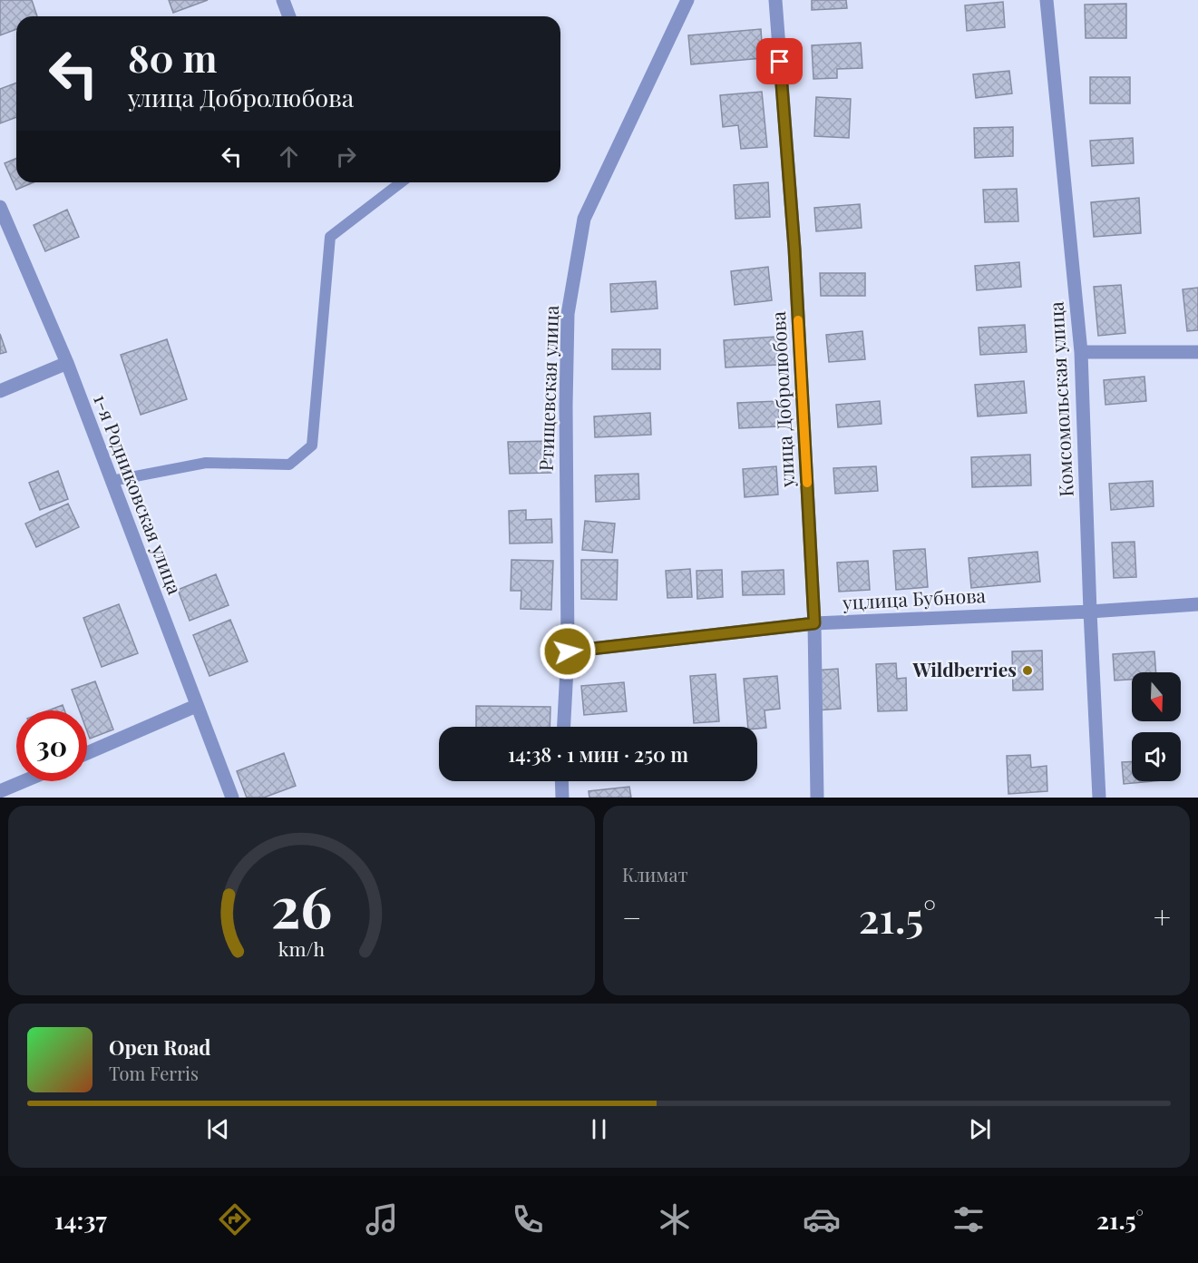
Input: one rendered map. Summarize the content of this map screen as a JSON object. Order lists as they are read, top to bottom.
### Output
{
  "streets": {
    "street": [
      "Ртищевская улица",
      "улица Добролюбова",
      "Комсомольская улица",
      "1-я Родниковская улица",
      "уцлица Бубнова"
    ]
  },
  "crossings": [
    ["Ртищевская улица", "уцлица Бубнова"],
    ["улица Добролюбова", "уцлица Бубнова"],
    ["Комсомольская улица", "уцлица Бубнова"]
  ],
  "places": ["Wildberries"],
  "north": "bottom",
  "page": {
    "turn": ["80 m", "улица Добролюбова"],
    "limit": "30",
    "trip": "14:38 · 1 мин · 250 m",
    "tile": "Климат",
    "heat": ["−", "21.5°", "+"],
    "song": ["Open Road", "Tom Ferris"],
    "tabs": ["14:37", "21.5°"],
    "gauge": ["26", "km/h"]
  }
}
